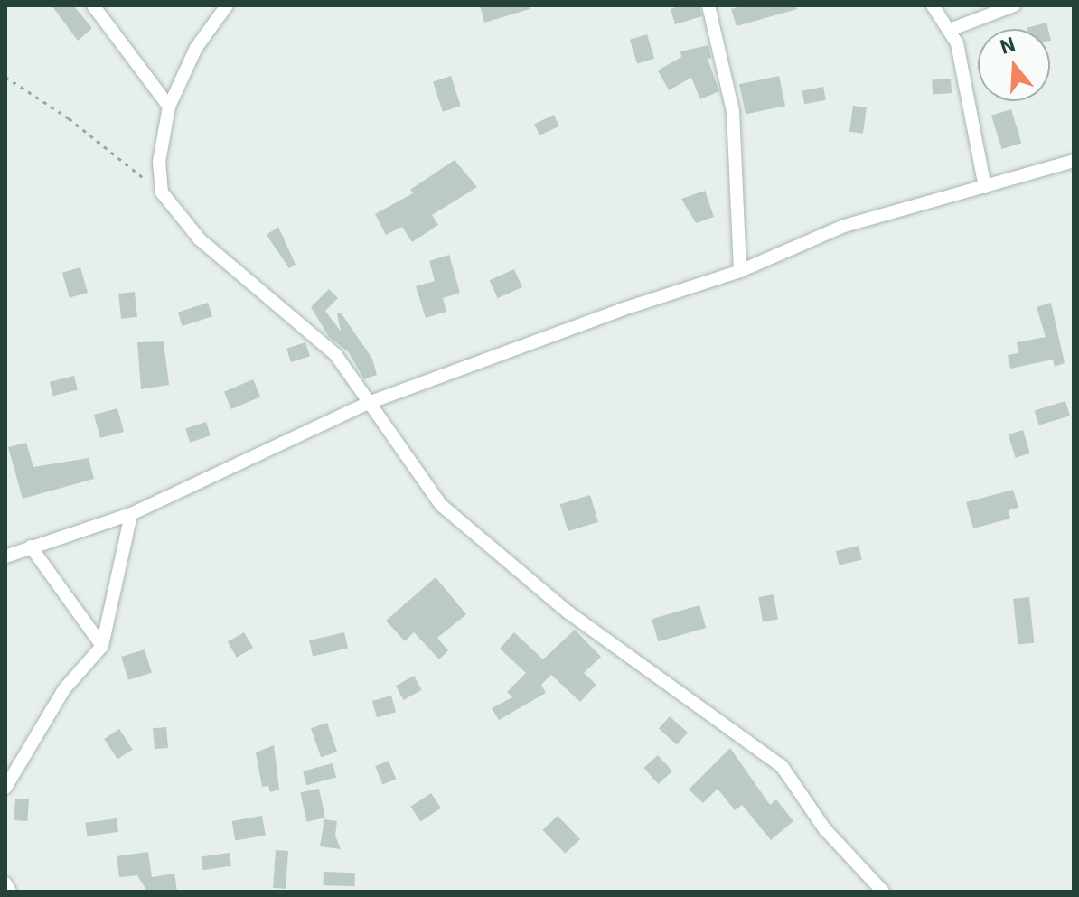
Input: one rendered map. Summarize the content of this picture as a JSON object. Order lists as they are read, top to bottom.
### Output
{
  "north": "top"
}
